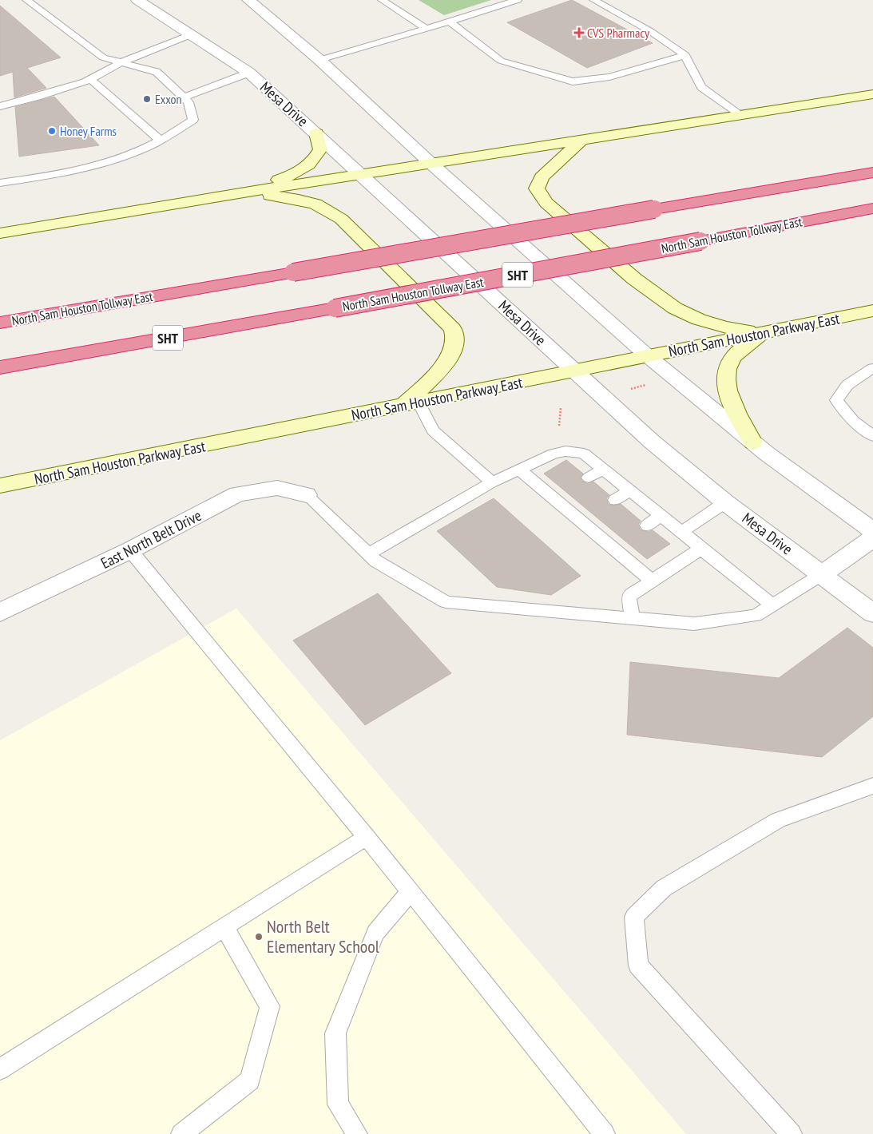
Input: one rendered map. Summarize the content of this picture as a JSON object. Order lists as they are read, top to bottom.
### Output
{
  "streets": {
    "highway": ["North Sam Houston Tollway East", "SHT"],
    "main road": ["North Sam Houston Parkway East"],
    "street": ["Mesa Drive", "East North Belt Drive"]
  },
  "crossings": [
    ["Mesa Drive", "North Sam Houston Parkway East"]
  ],
  "places": {
    "health": ["CVS Pharmacy"],
    "other": ["Exxon", "Honey Farms", "North Belt Elementary School"]
  }
}
